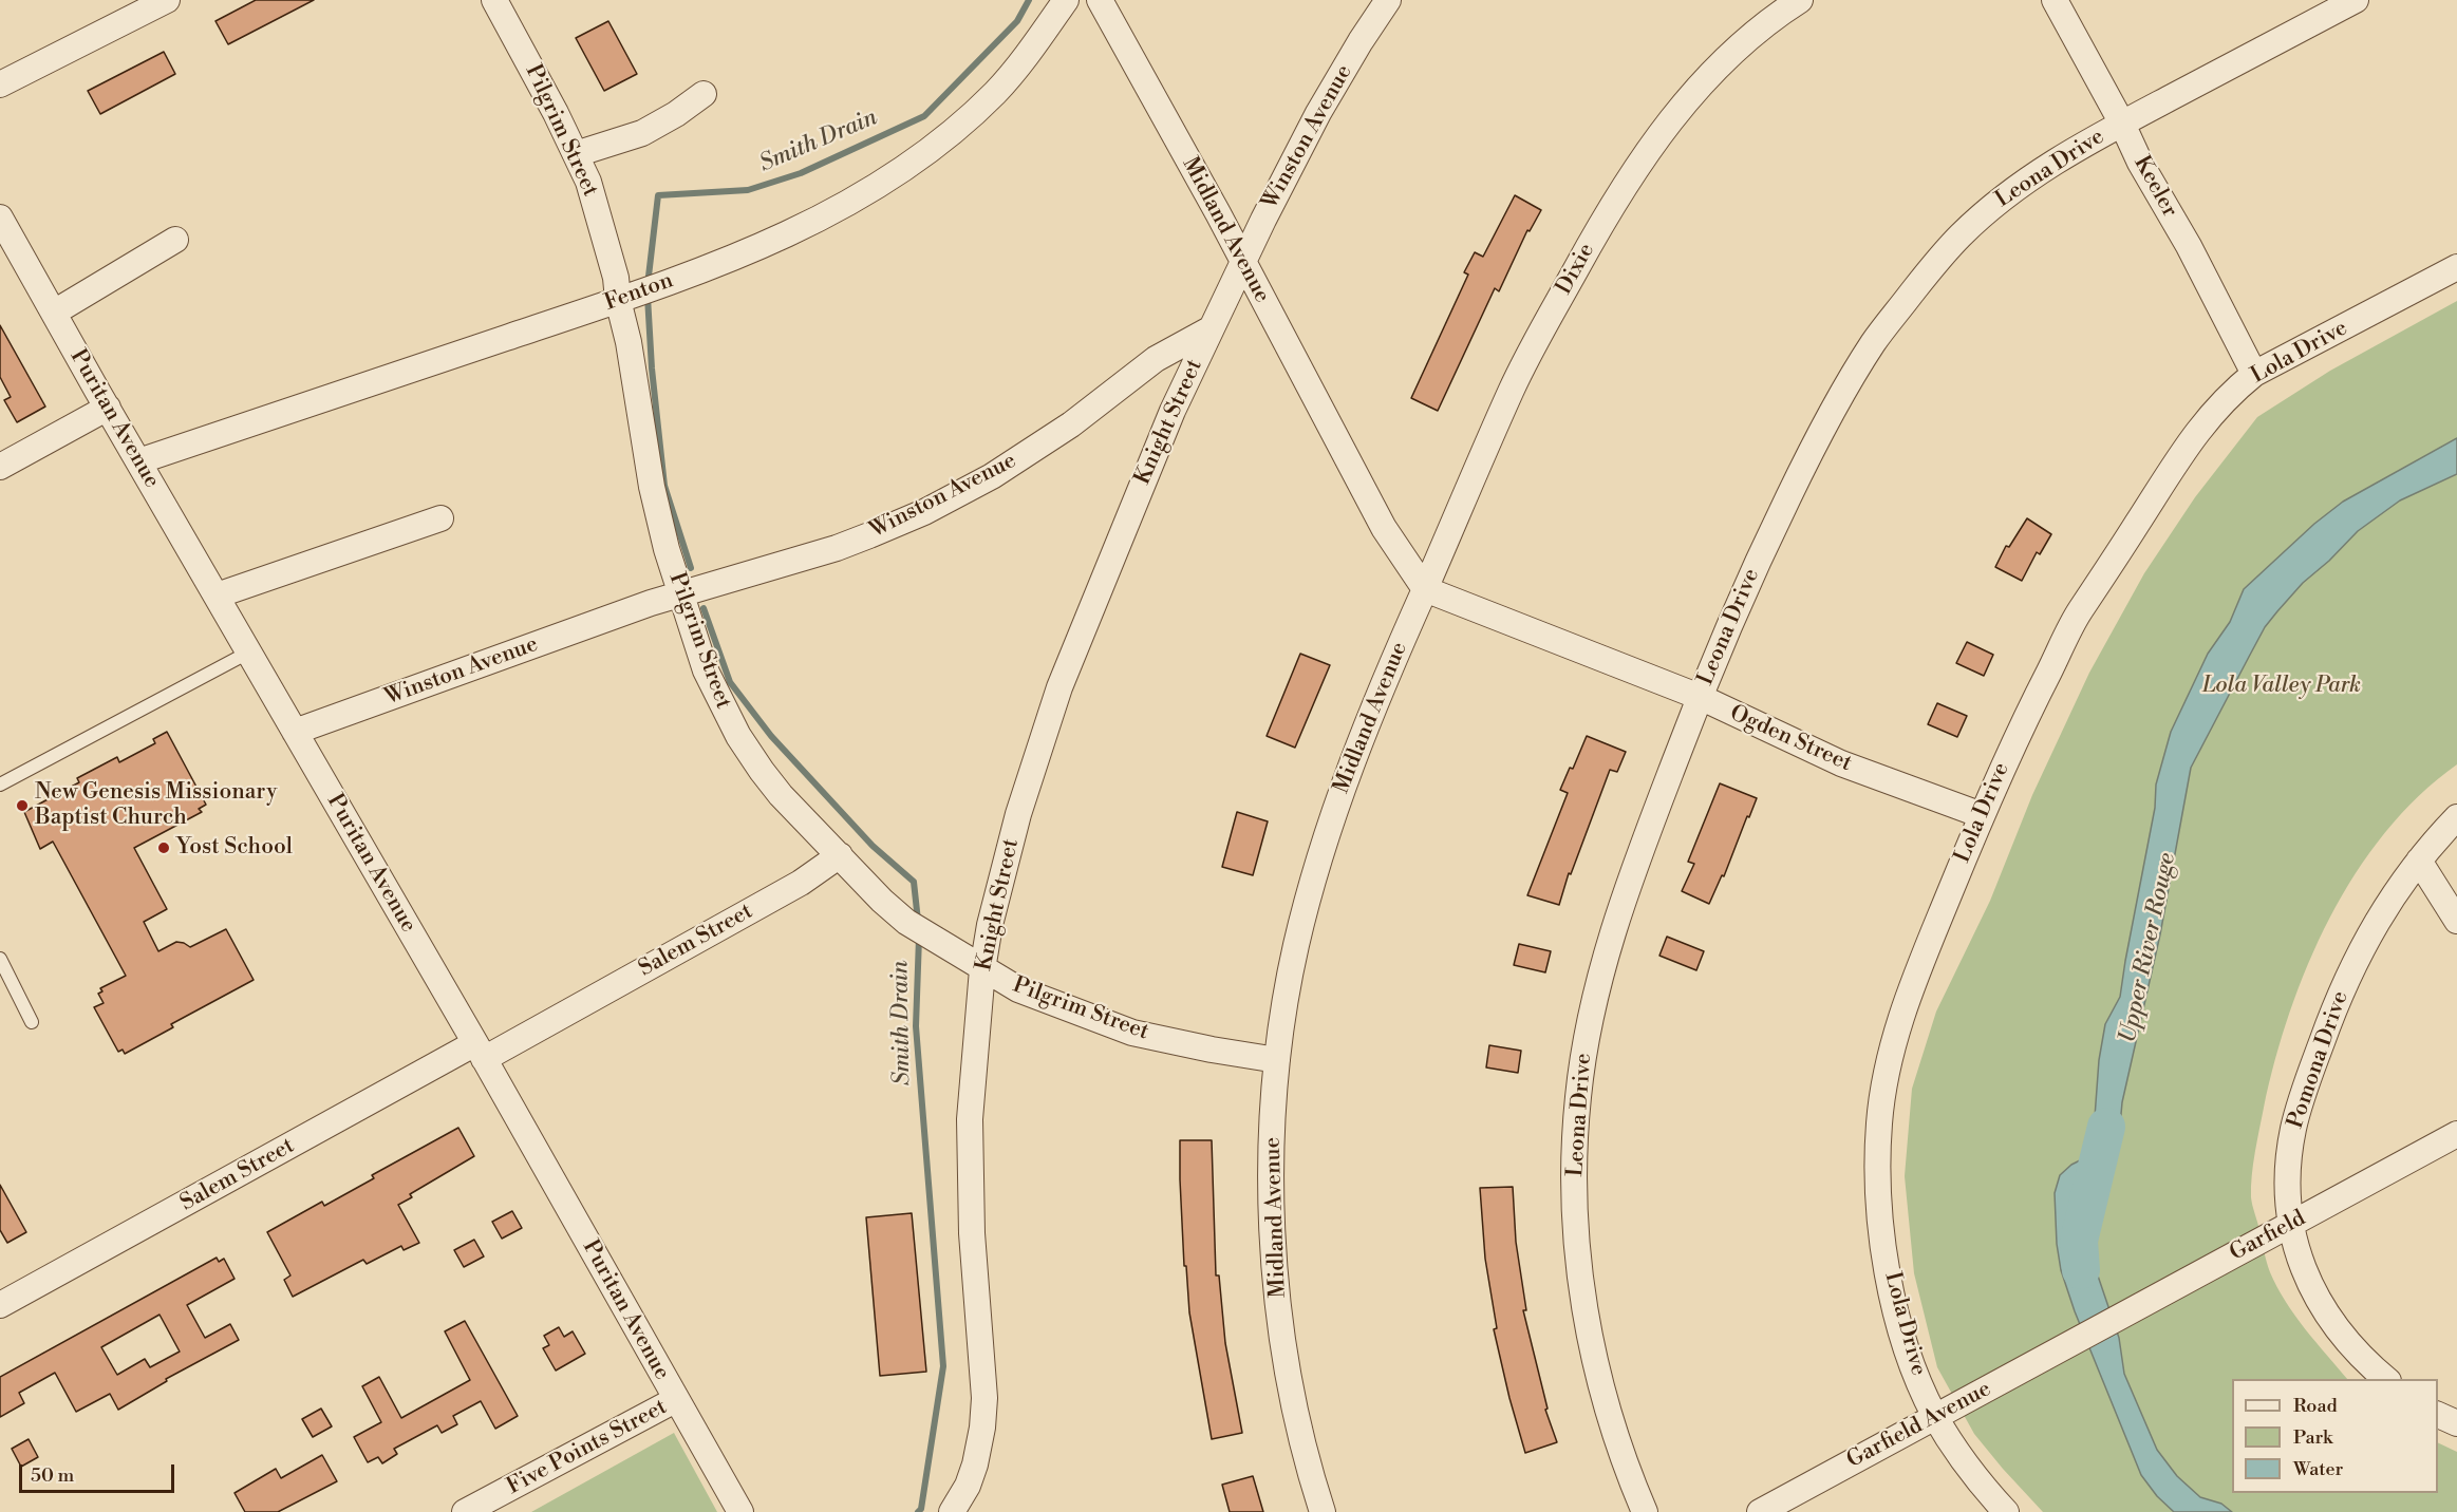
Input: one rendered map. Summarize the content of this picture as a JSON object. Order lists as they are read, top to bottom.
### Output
{
  "streets": {
    "street": [
      "Pilgrim Street",
      "Winston Avenue",
      "Leona Drive",
      "Keeler",
      "Midland Avenue",
      "Dixie",
      "Fenton",
      "Lola Drive",
      "Puritan Avenue",
      "Knight Street",
      "Ogden Street",
      "Salem Street",
      "Pomona Drive",
      "Garfield",
      "Garfield Avenue",
      "Five Points Street"
    ]
  },
  "crossings": [
    ["Pilgrim Street", "Winston Avenue"],
    ["Pilgrim Street", "Midland Avenue"],
    ["Pilgrim Street", "Fenton"],
    ["Pilgrim Street", "Knight Street"],
    ["Pilgrim Street", "Salem Street"],
    ["Winston Avenue", "Midland Avenue"],
    ["Winston Avenue", "Puritan Avenue"],
    ["Winston Avenue", "Knight Street"],
    ["Leona Drive", "Keeler"],
    ["Leona Drive", "Ogden Street"],
    ["Keeler", "Lola Drive"],
    ["Midland Avenue", "Dixie"],
    ["Midland Avenue", "Ogden Street"],
    ["Dixie", "Ogden Street"],
    ["Fenton", "Puritan Avenue"],
    ["Lola Drive", "Ogden Street"],
    ["Lola Drive", "Garfield Avenue"],
    ["Puritan Avenue", "Salem Street"],
    ["Puritan Avenue", "Five Points Street"],
    ["Pomona Drive", "Garfield"],
    ["Garfield", "Garfield Avenue"]
  ],
  "water": ["Smith Drain", "Upper River Rouge"],
  "parks": ["Lola Valley Park"],
  "places": ["New Genesis Missionary Baptist Church", "Yost School"],
  "legend": ["Road", "Park", "Water"],
  "scale_bar": "50 m"
}
